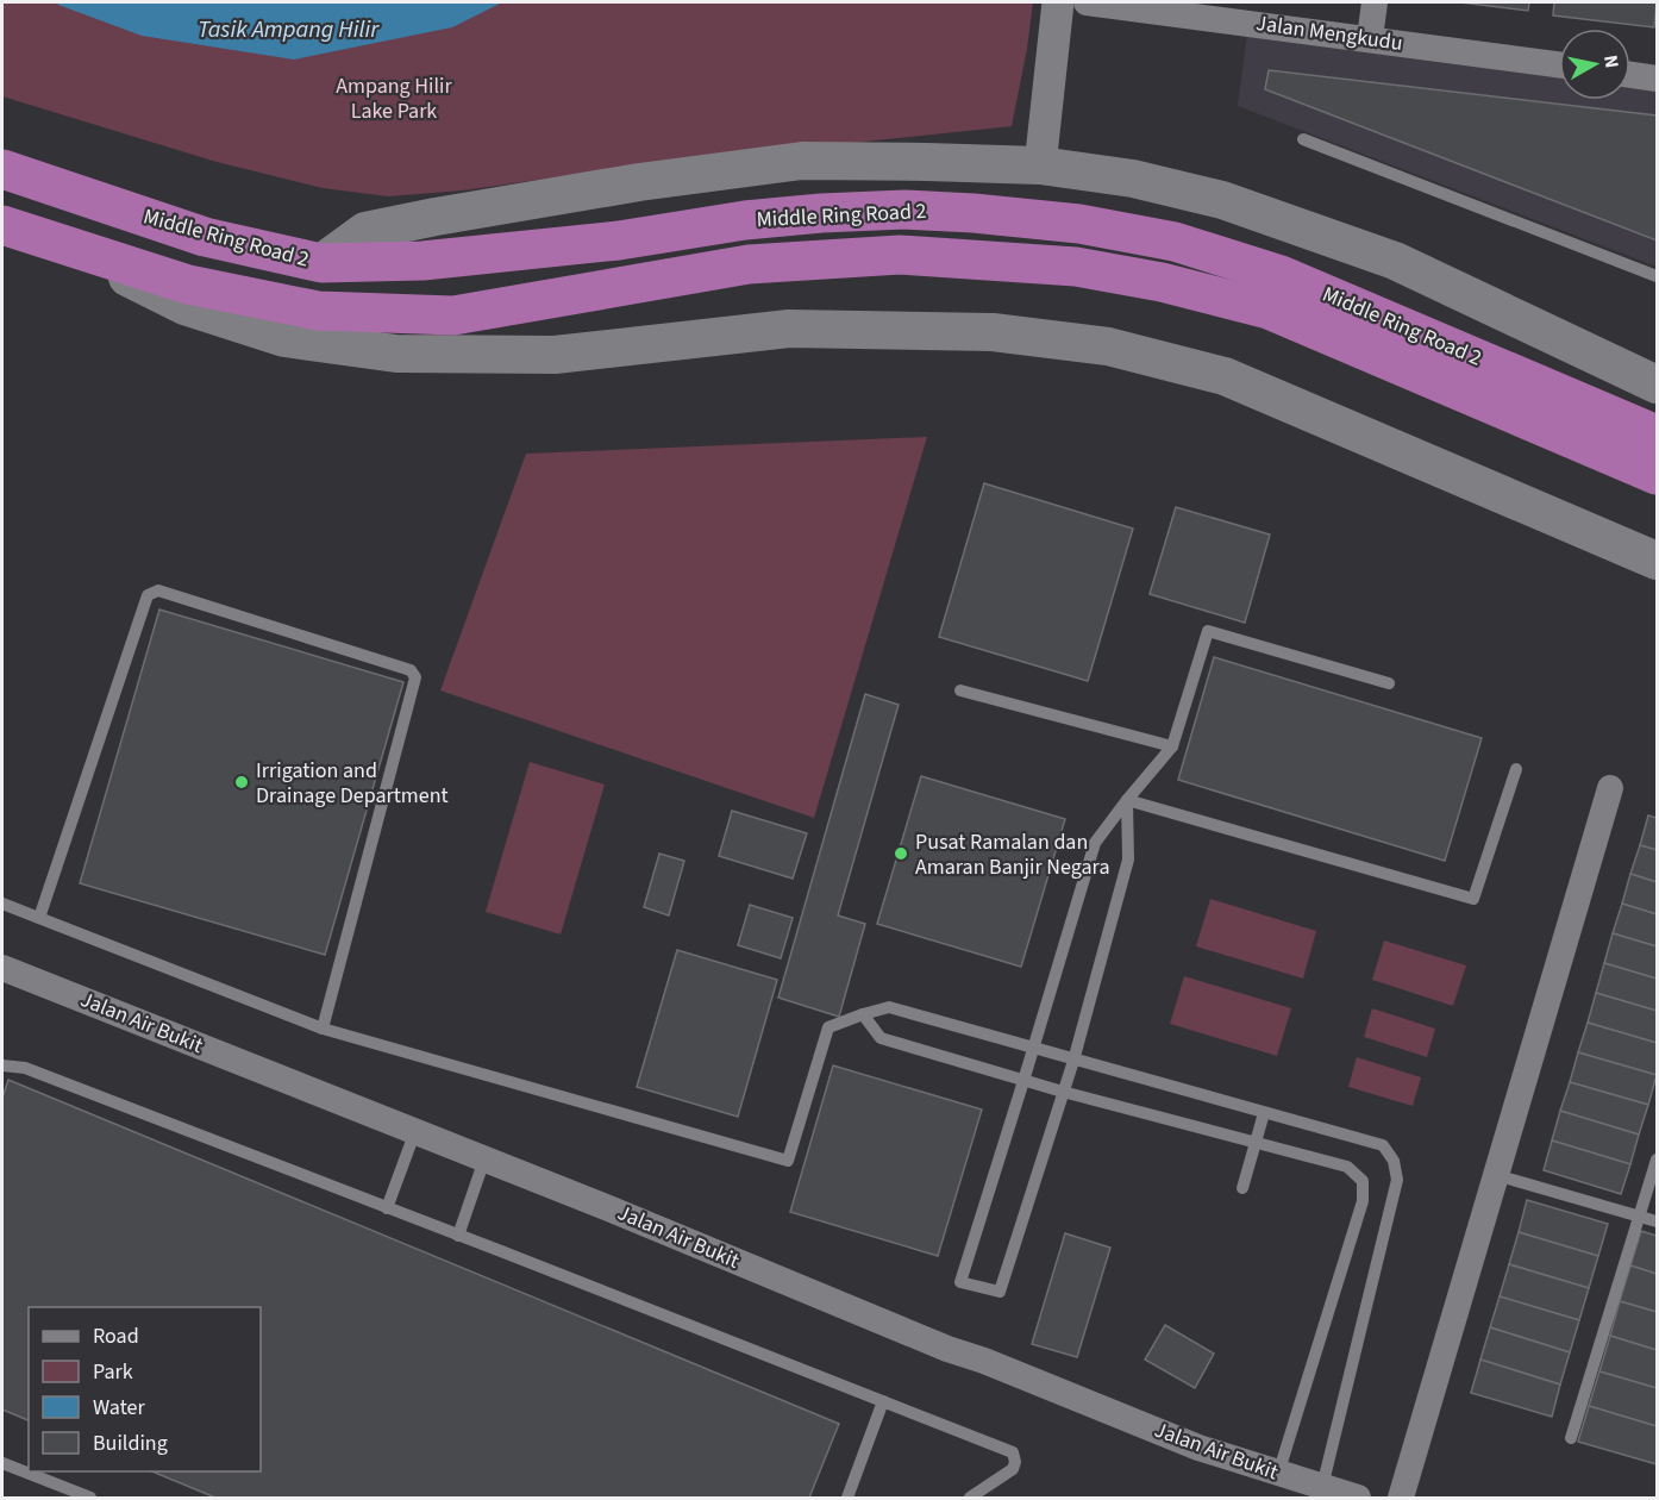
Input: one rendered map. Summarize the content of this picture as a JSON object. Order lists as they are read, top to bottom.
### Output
{
  "streets": {
    "highway": ["Middle Ring Road 2"],
    "street": ["Jalan Mengkudu", "Jalan Air Bukit"]
  },
  "water": ["Tasik Ampang Hilir"],
  "parks": ["Ampang Hilir Lake Park"],
  "places": ["Irrigation and Drainage Department", "Pusat Ramalan dan Amaran Banjir Negara"],
  "legend": [
    "Road",
    "Park",
    "Water",
    "Building"
  ],
  "north": "right"
}
